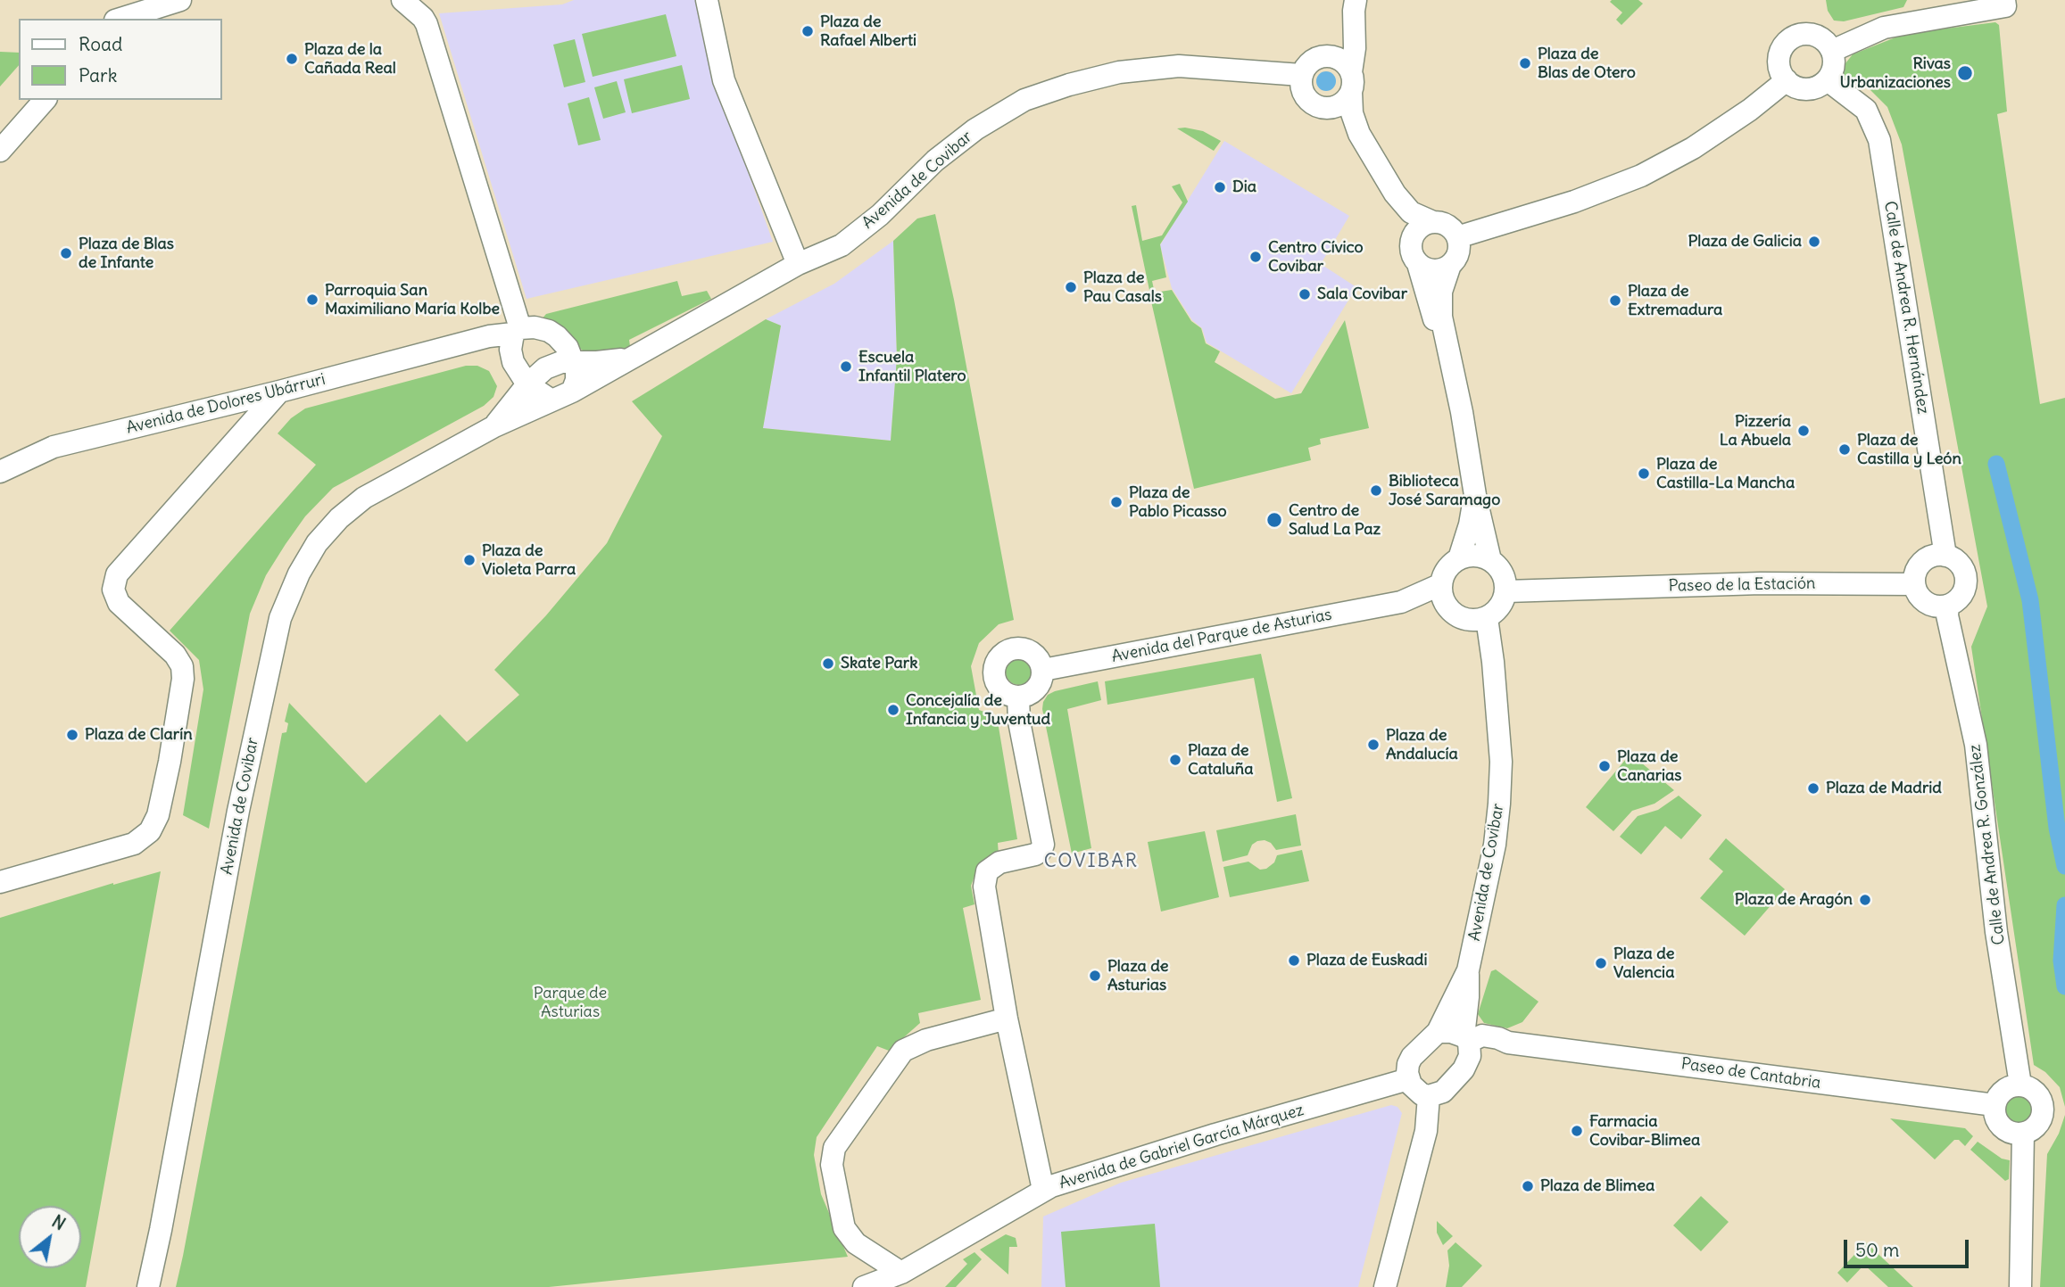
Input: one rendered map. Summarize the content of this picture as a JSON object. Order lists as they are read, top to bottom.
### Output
{
  "streets": {
    "street": [
      "Avenida de Covibar",
      "Calle de Andrea R. Hernández",
      "Avenida de Dolores Ubárruri",
      "Paseo de la Estación",
      "Avenida del Parque de Asturias",
      "Calle de Andrea R. González",
      "Paseo de Cantabria",
      "Avenida de Gabriel García Márquez"
    ]
  },
  "crossings": [
    ["Avenida de Covibar", "Avenida de Dolores Ubárruri"],
    ["Avenida de Covibar", "Paseo de la Estación"],
    ["Avenida de Covibar", "Avenida del Parque de Asturias"],
    ["Avenida de Covibar", "Paseo de Cantabria"],
    ["Avenida de Covibar", "Avenida de Gabriel García Márquez"],
    ["Calle de Andrea R. Hernández", "Paseo de la Estación"],
    ["Calle de Andrea R. Hernández", "Calle de Andrea R. González"],
    ["Paseo de la Estación", "Avenida del Parque de Asturias"],
    ["Paseo de la Estación", "Calle de Andrea R. González"],
    ["Calle de Andrea R. González", "Paseo de Cantabria"],
    ["Paseo de Cantabria", "Avenida de Gabriel García Márquez"]
  ],
  "districts": ["COVIBAR"],
  "parks": ["Parque de Asturias"],
  "places": [
    "Plaza de Rafael Alberti",
    "Plaza de la Cañada Real",
    "Plaza de Blas de Otero",
    "Rivas Urbanizaciones",
    "Dia",
    "Plaza de Galicia",
    "Plaza de Blas de Infante",
    "Centro Cívico Covibar",
    "Plaza de Pau Casals",
    "Sala Covibar",
    "Parroquia San Maximiliano María Kolbe",
    "Plaza de Extremadura",
    "Escuela Infantil Platero",
    "Pizzería La Abuela",
    "Plaza de Castilla y León",
    "Plaza de Castilla-La Mancha",
    "Biblioteca José Saramago",
    "Plaza de Pablo Picasso",
    "Centro de Salud La Paz",
    "Plaza de Violeta Parra",
    "Skate Park",
    "Concejalía de Infancia y Juventud",
    "Plaza de Clarín",
    "Plaza de Andalucía",
    "Plaza de Cataluña",
    "Plaza de Canarias",
    "Plaza de Madrid",
    "Plaza de Aragón",
    "Plaza de Euskadi",
    "Plaza de Valencia",
    "Plaza de Asturias",
    "Farmacia Covibar-Blimea",
    "Plaza de Blimea"
  ],
  "legend": ["Road", "Park"],
  "scale_bar": "50 m",
  "north": "top right"
}
